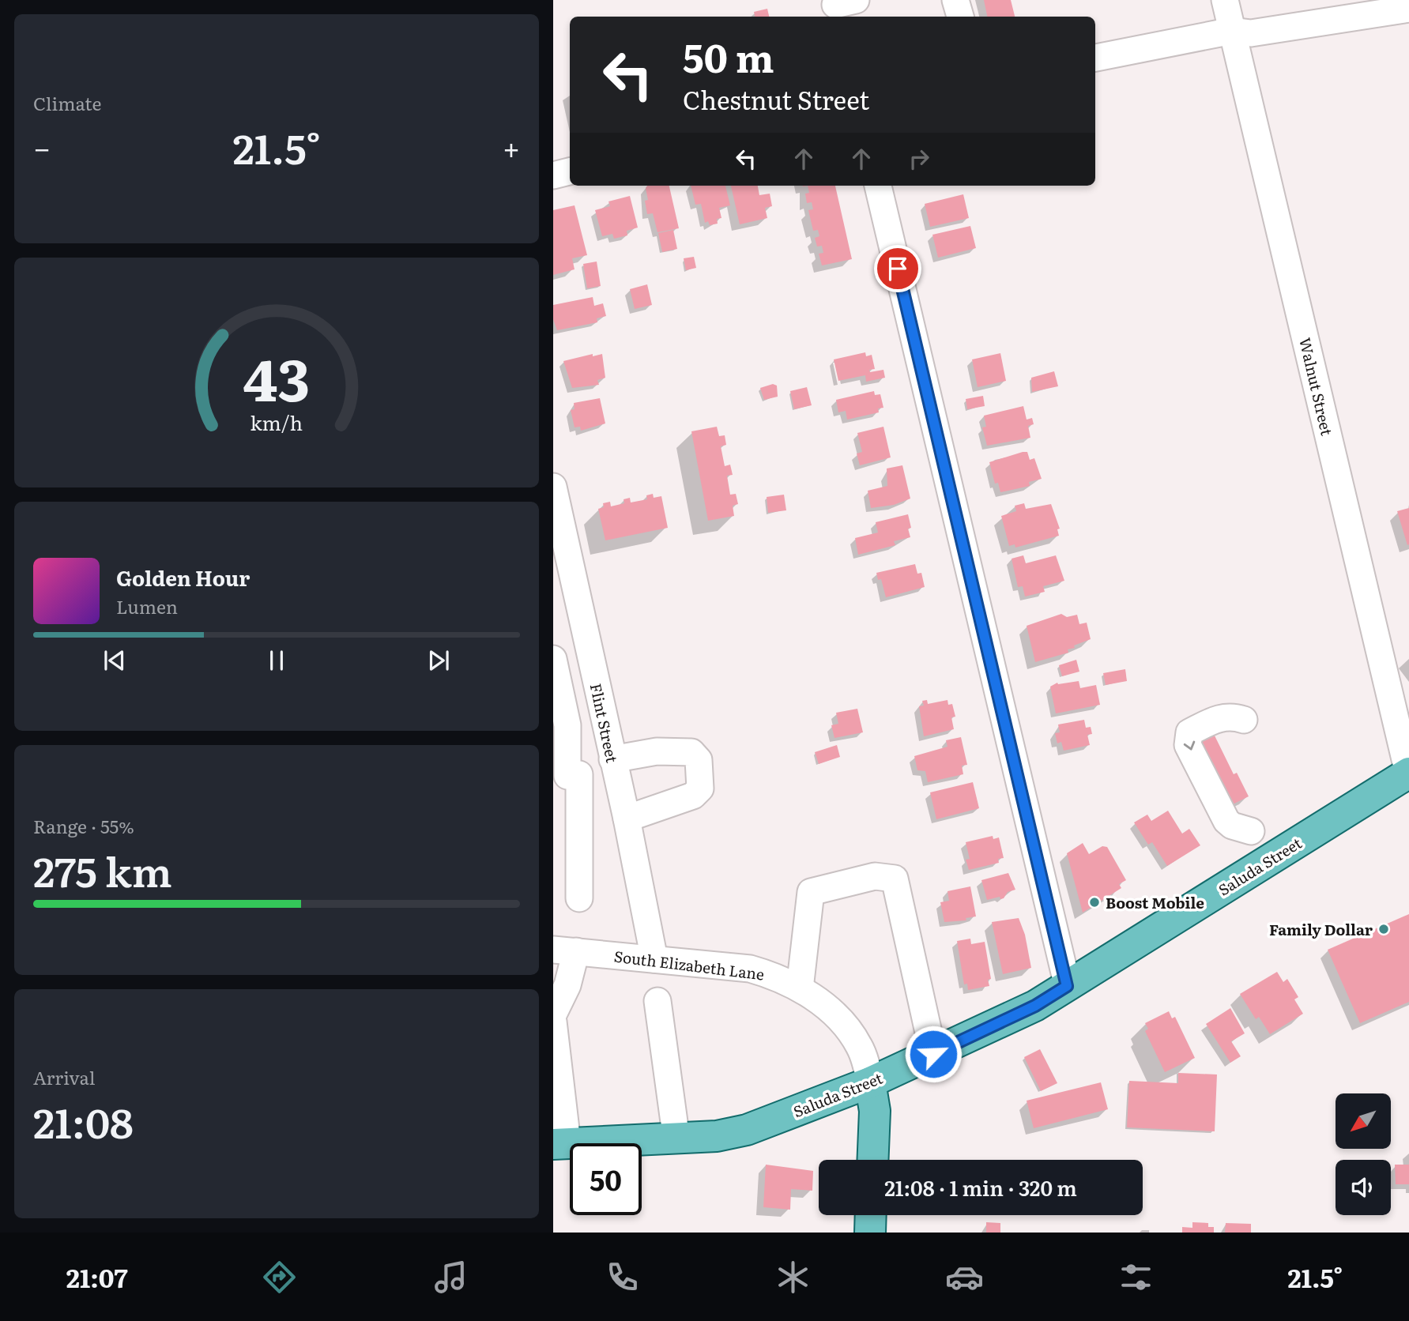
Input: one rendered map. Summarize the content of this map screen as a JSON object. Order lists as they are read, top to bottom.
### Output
{
  "streets": {
    "main road": ["Saluda Street"],
    "street": ["Walnut Street", "Flint Street", "South Elizabeth Lane"]
  },
  "crossings": [
    ["Walnut Street", "Saluda Street"],
    ["Flint Street", "South Elizabeth Lane"],
    ["Saluda Street", "South Elizabeth Lane"]
  ],
  "places": ["Boost Mobile", "Family Dollar"],
  "north": "bottom left",
  "page": {
    "tile": [
      "Climate",
      ["Range · 55%", "275 km"],
      ["Arrival", "21:08"]
    ],
    "turn": ["50 m", "Chestnut Street"],
    "heat": ["−", "21.5°", "+"],
    "song": ["Golden Hour", "Lumen"],
    "limit": "50",
    "trip": "21:08 · 1 min · 320 m",
    "tabs": ["21:07", "21.5°"],
    "gauge": ["43", "km/h"]
  }
}
